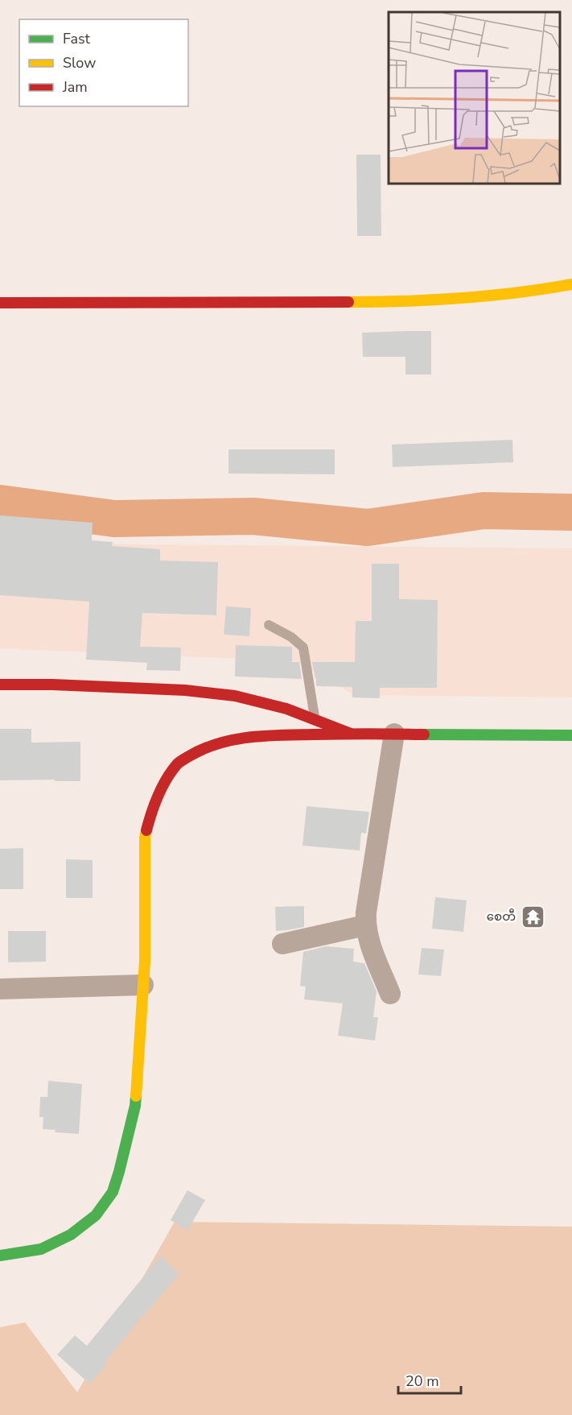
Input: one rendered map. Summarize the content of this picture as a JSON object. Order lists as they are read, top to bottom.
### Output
{
  "places": {
    "temple": ["စေတီ"]
  },
  "legend": ["Fast", "Slow", "Jam"],
  "scale_bar": "20 m"
}
